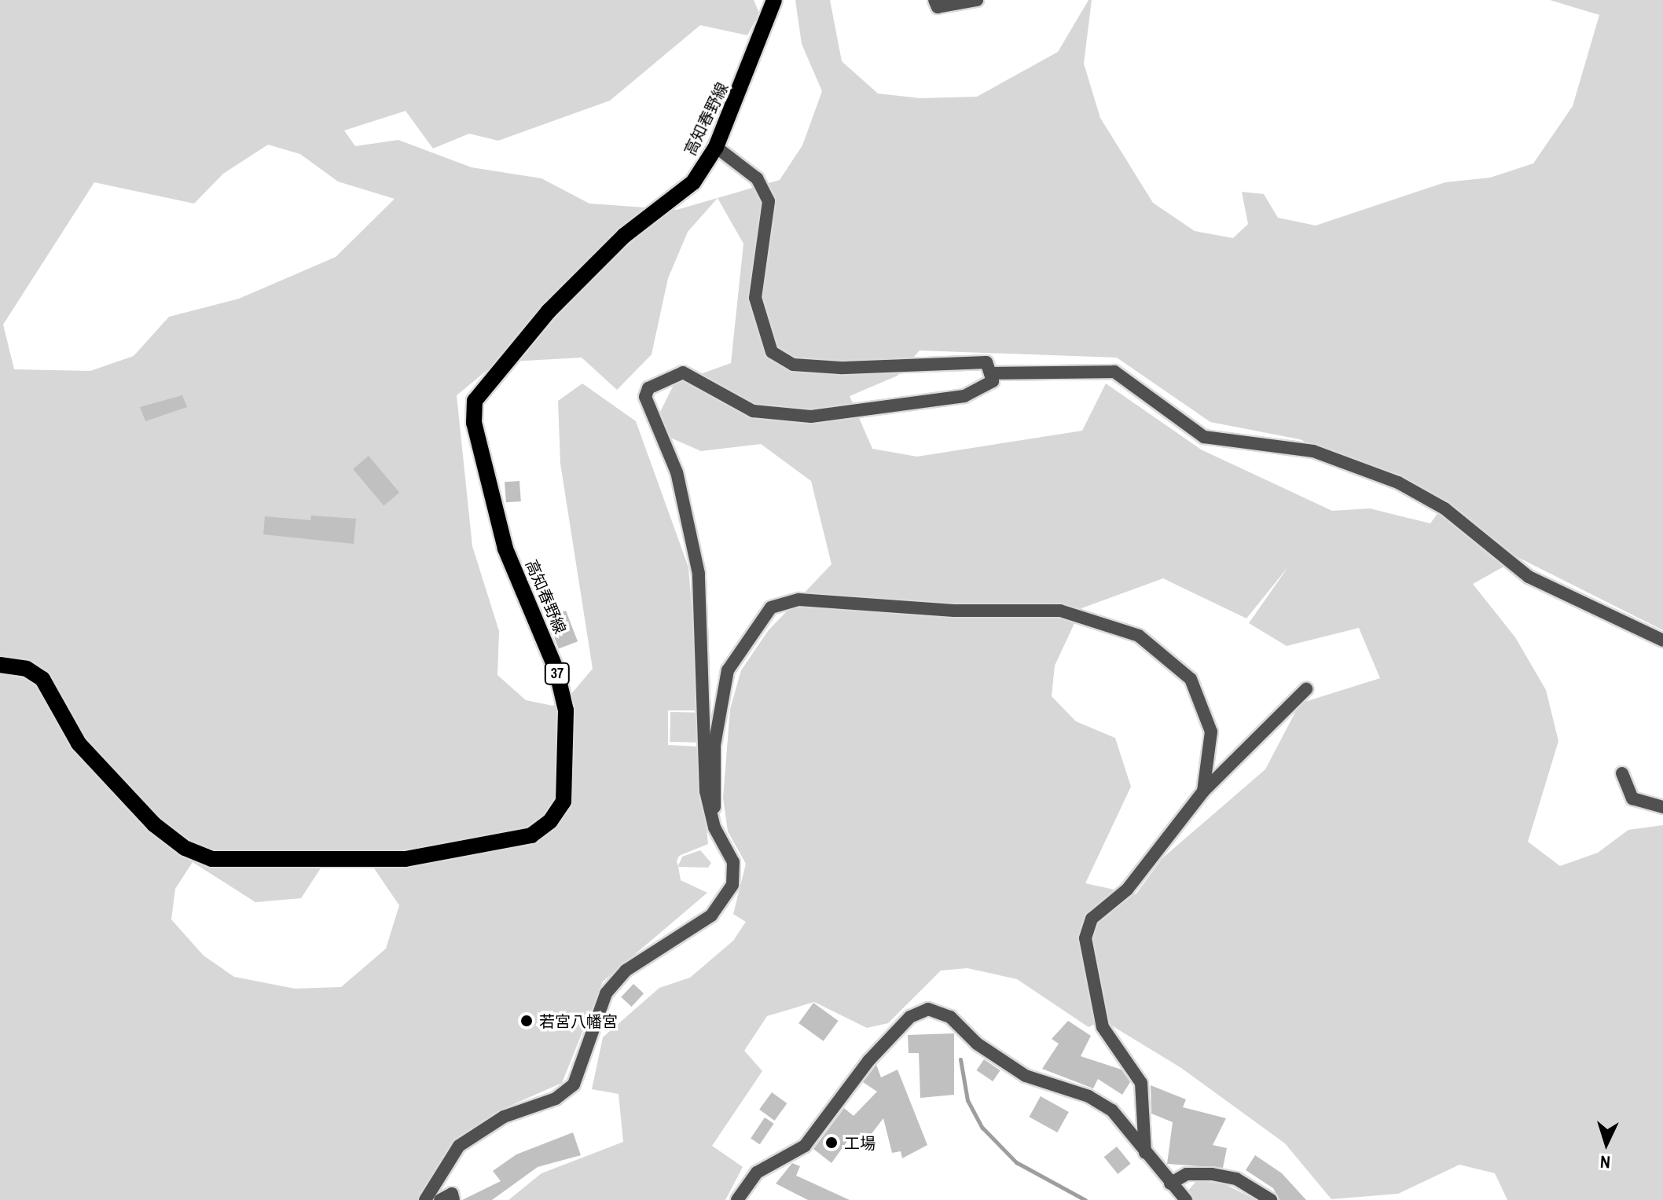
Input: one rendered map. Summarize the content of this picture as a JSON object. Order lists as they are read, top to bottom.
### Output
{
  "streets": {
    "main road": ["高知春野線", "37"]
  },
  "places": ["若宮八幡宮", "工場"],
  "north": "bottom"
}
